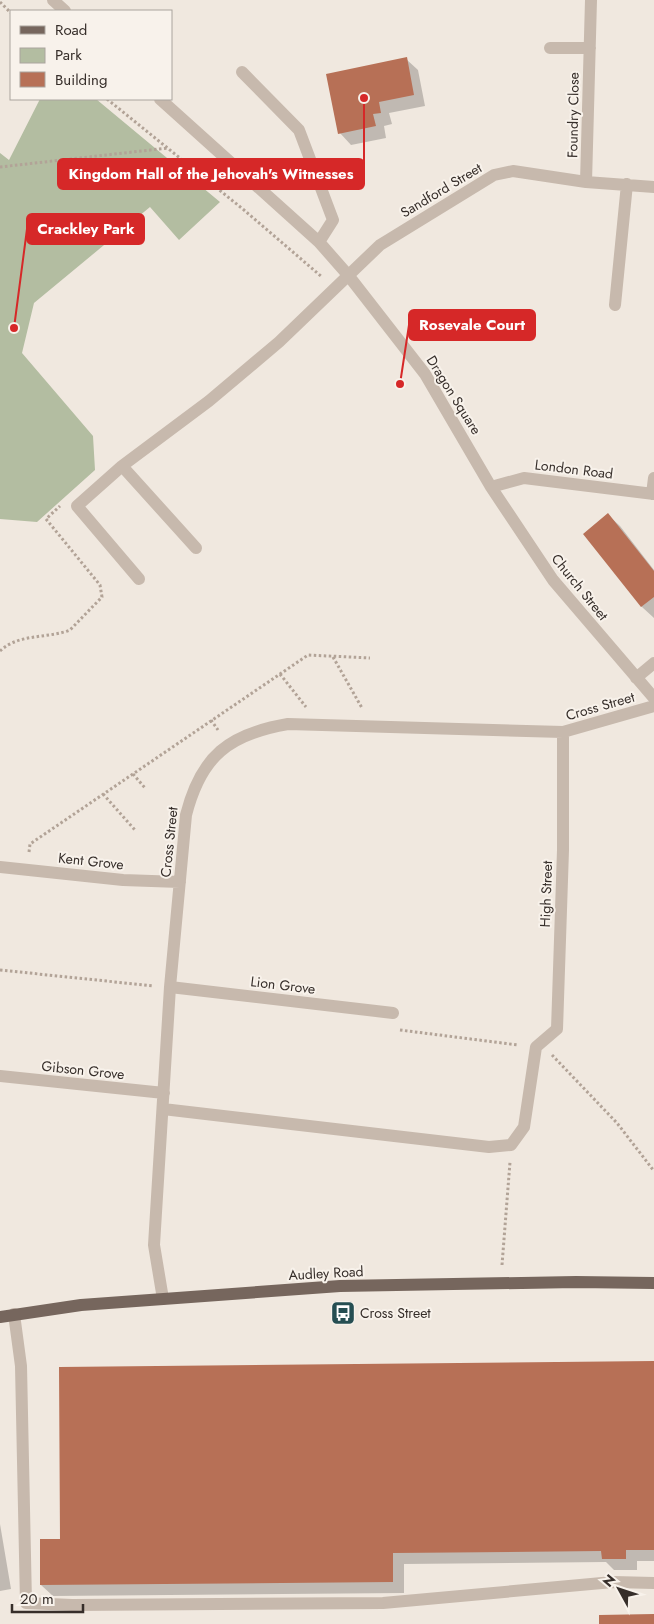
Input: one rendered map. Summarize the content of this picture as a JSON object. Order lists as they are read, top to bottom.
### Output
{
  "streets": {
    "main road": ["Audley Road"],
    "street": [
      "Foundry Close",
      "Sandford Street",
      "Dragon Square",
      "London Road",
      "Church Street",
      "Cross Street",
      "Kent Grove",
      "High Street",
      "Lion Grove",
      "Gibson Grove"
    ]
  },
  "crossings": [
    ["Foundry Close", "Sandford Street"],
    ["Sandford Street", "Dragon Square"],
    ["Dragon Square", "London Road"],
    ["Dragon Square", "Church Street"],
    ["London Road", "Church Street"],
    ["Cross Street", "Kent Grove"],
    ["Cross Street", "High Street"],
    ["Cross Street", "Lion Grove"],
    ["Cross Street", "Gibson Grove"],
    ["Cross Street", "Audley Road"]
  ],
  "places": {
    "other": ["Kingdom Hall of the Jehovah's Witnesses", "Crackley Park", "Rosevale Court"],
    "bus stop": ["Cross Street"]
  },
  "legend": ["Road", "Park", "Building"],
  "scale_bar": "20 m",
  "north": "top left"
}
